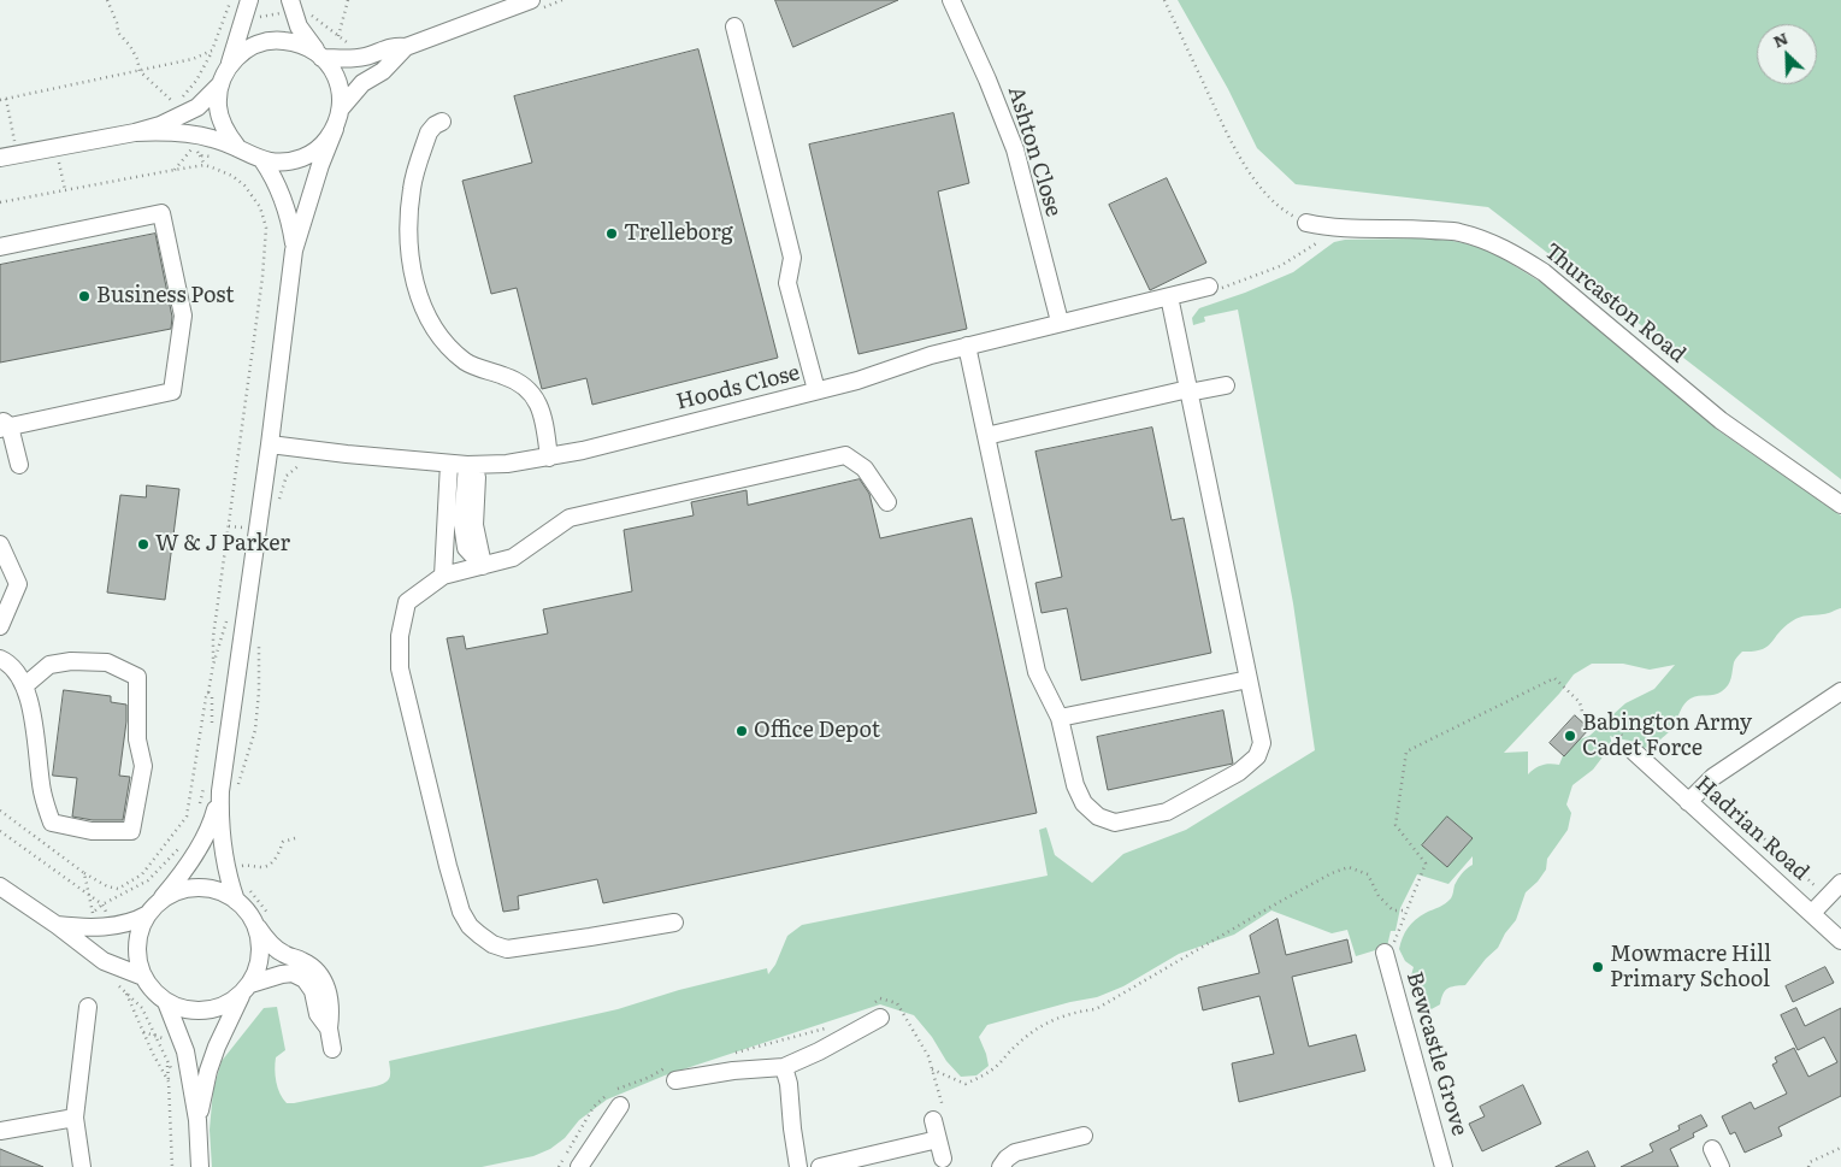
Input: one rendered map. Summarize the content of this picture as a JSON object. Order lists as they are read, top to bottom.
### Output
{
  "streets": {
    "street": [
      "Ashton Close",
      "Thurcaston Road",
      "Hoods Close",
      "Hadrian Road",
      "Bewcastle Grove"
    ]
  },
  "crossings": [
    ["Ashton Close", "Hoods Close"]
  ],
  "places": [
    "Trelleborg",
    "Business Post",
    "W & J Parker",
    "Office Depot",
    "Babington Army Cadet Force",
    "Mowmacre Hill Primary School"
  ],
  "north": "top left"
}
